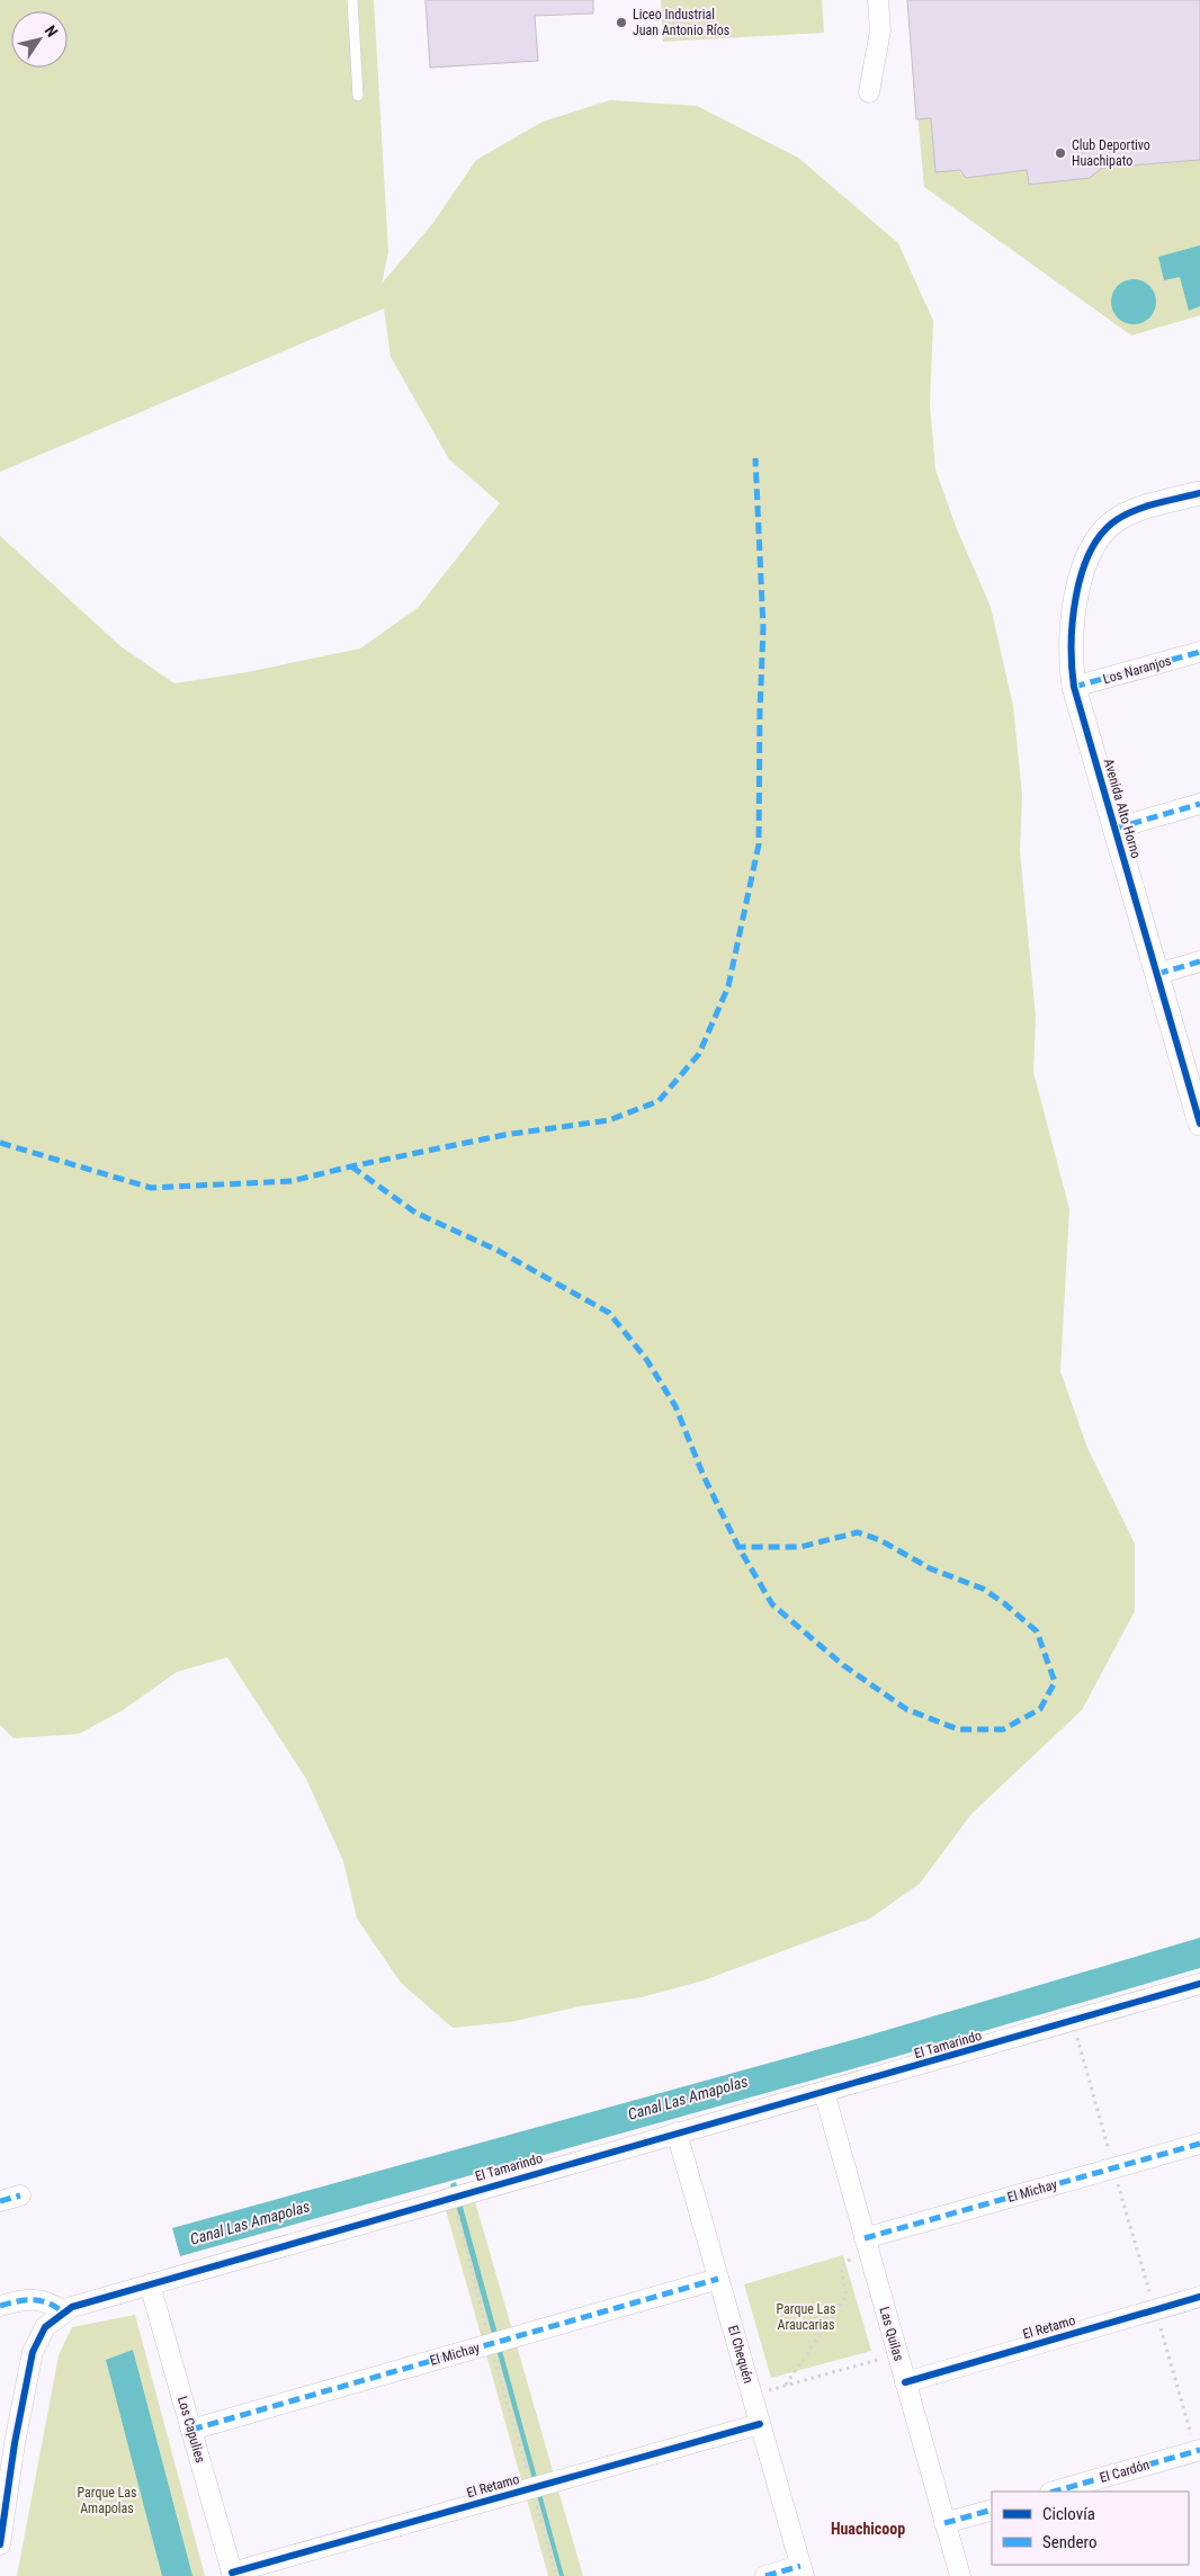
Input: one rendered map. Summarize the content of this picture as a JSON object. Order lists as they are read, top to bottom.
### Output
{
  "streets": {
    "street": [
      "Los Naranjos",
      "Avenida Alto Horno",
      "El Tamarindo",
      "El Michay",
      "El Retamo",
      "Las Quilas",
      "El Chequén",
      "Los Capulies",
      "El Cardón"
    ]
  },
  "crossings": [
    ["Los Naranjos", "Avenida Alto Horno"],
    ["El Tamarindo", "Las Quilas"],
    ["El Tamarindo", "El Chequén"],
    ["El Tamarindo", "Los Capulies"],
    ["El Michay", "Las Quilas"],
    ["El Michay", "El Chequén"],
    ["El Michay", "Los Capulies"],
    ["El Retamo", "Las Quilas"],
    ["El Retamo", "El Chequén"],
    ["El Retamo", "Los Capulies"]
  ],
  "districts": ["Huachicoop"],
  "water": ["Canal Las Amapolas"],
  "parks": ["Parque Las Araucarias", "Parque Las Amapolas"],
  "places": ["Liceo Industrial Juan Antonio Ríos", "Club Deportivo Huachipato"],
  "legend": ["Ciclovía", "Sendero"],
  "north": "top right"
}
